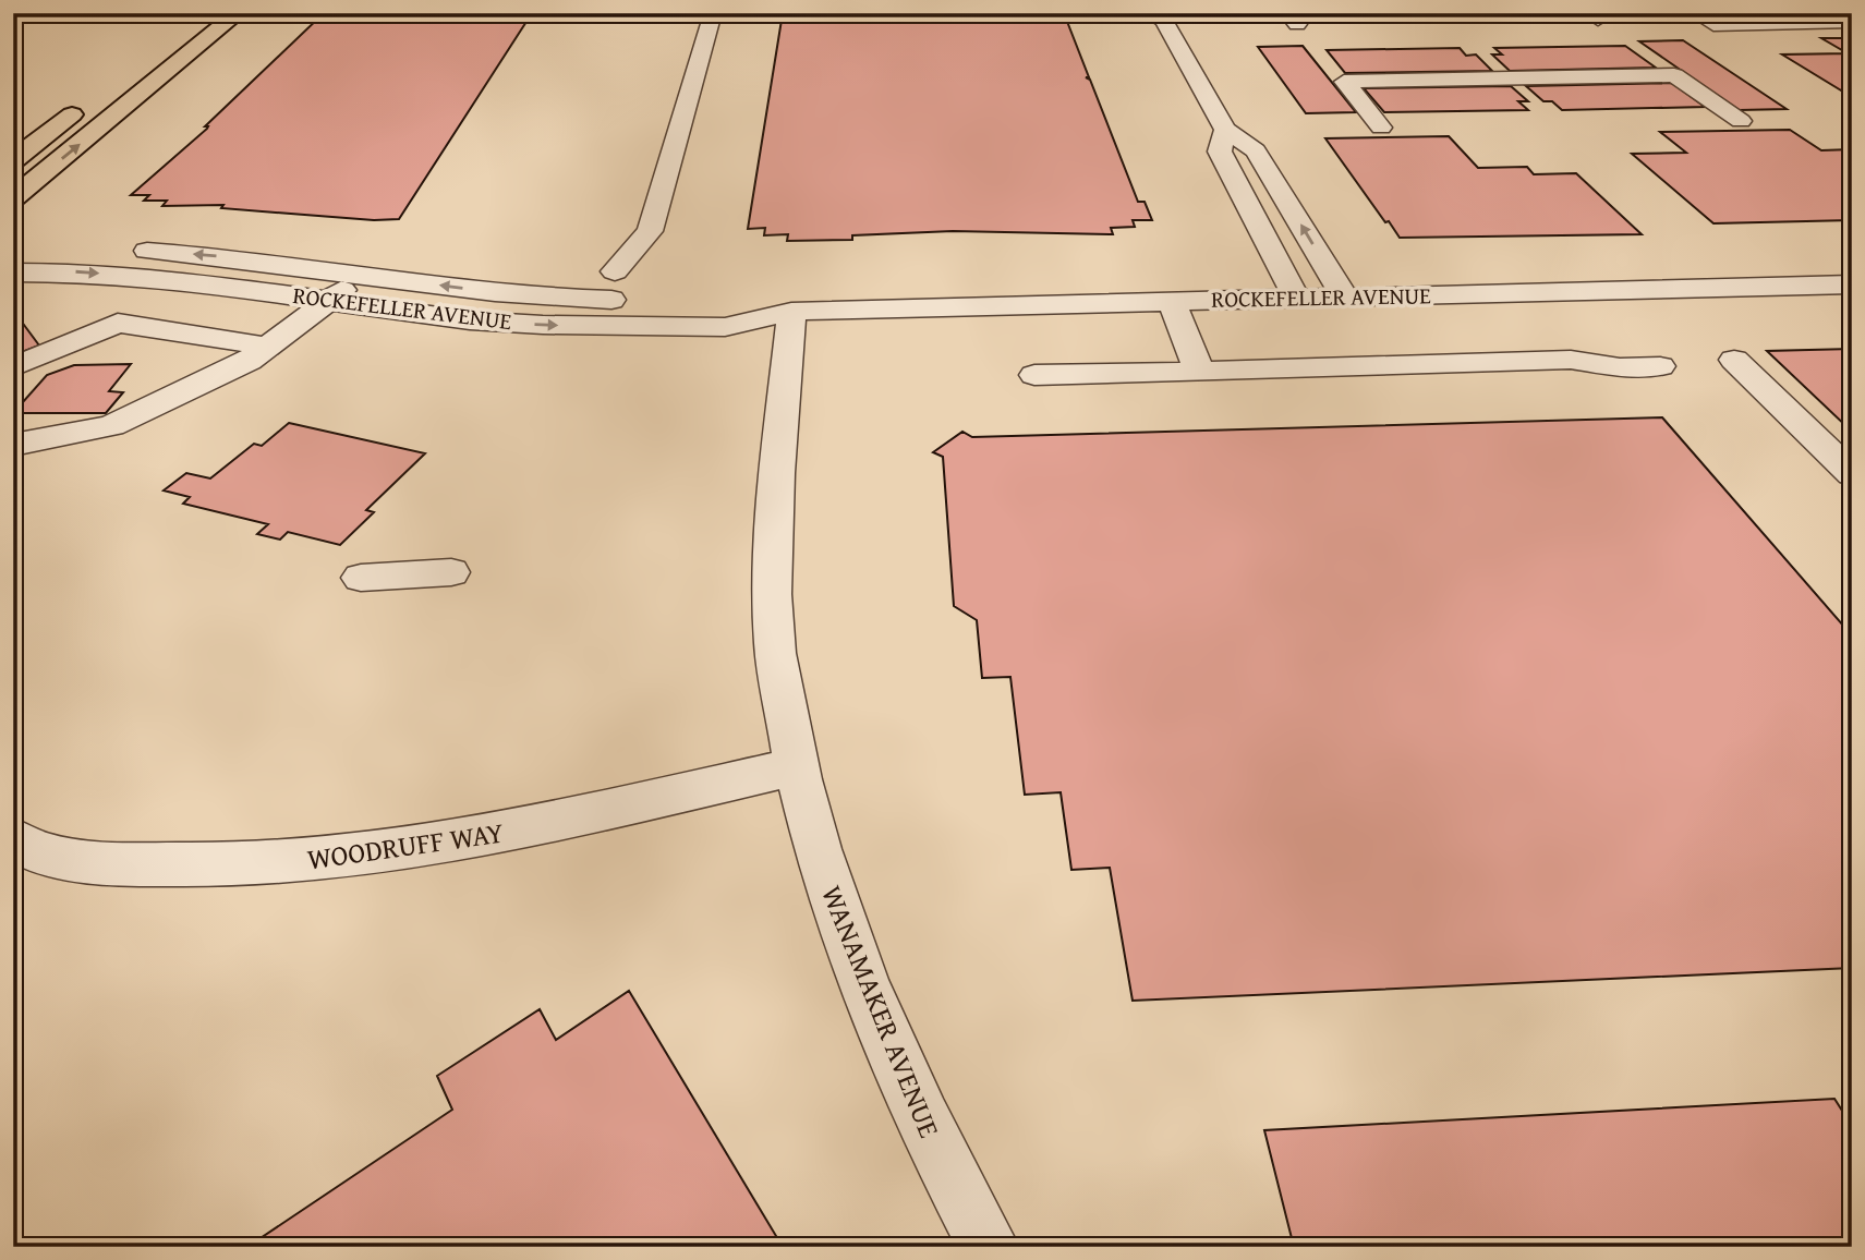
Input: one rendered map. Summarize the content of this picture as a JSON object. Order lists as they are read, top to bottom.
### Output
{
  "streets": {
    "street": ["ROCKEFELLER AVENUE", "WOODRUFF WAY", "WANAMAKER AVENUE"]
  },
  "crossings": [
    ["ROCKEFELLER AVENUE", "WANAMAKER AVENUE"],
    ["WOODRUFF WAY", "WANAMAKER AVENUE"]
  ]
}
